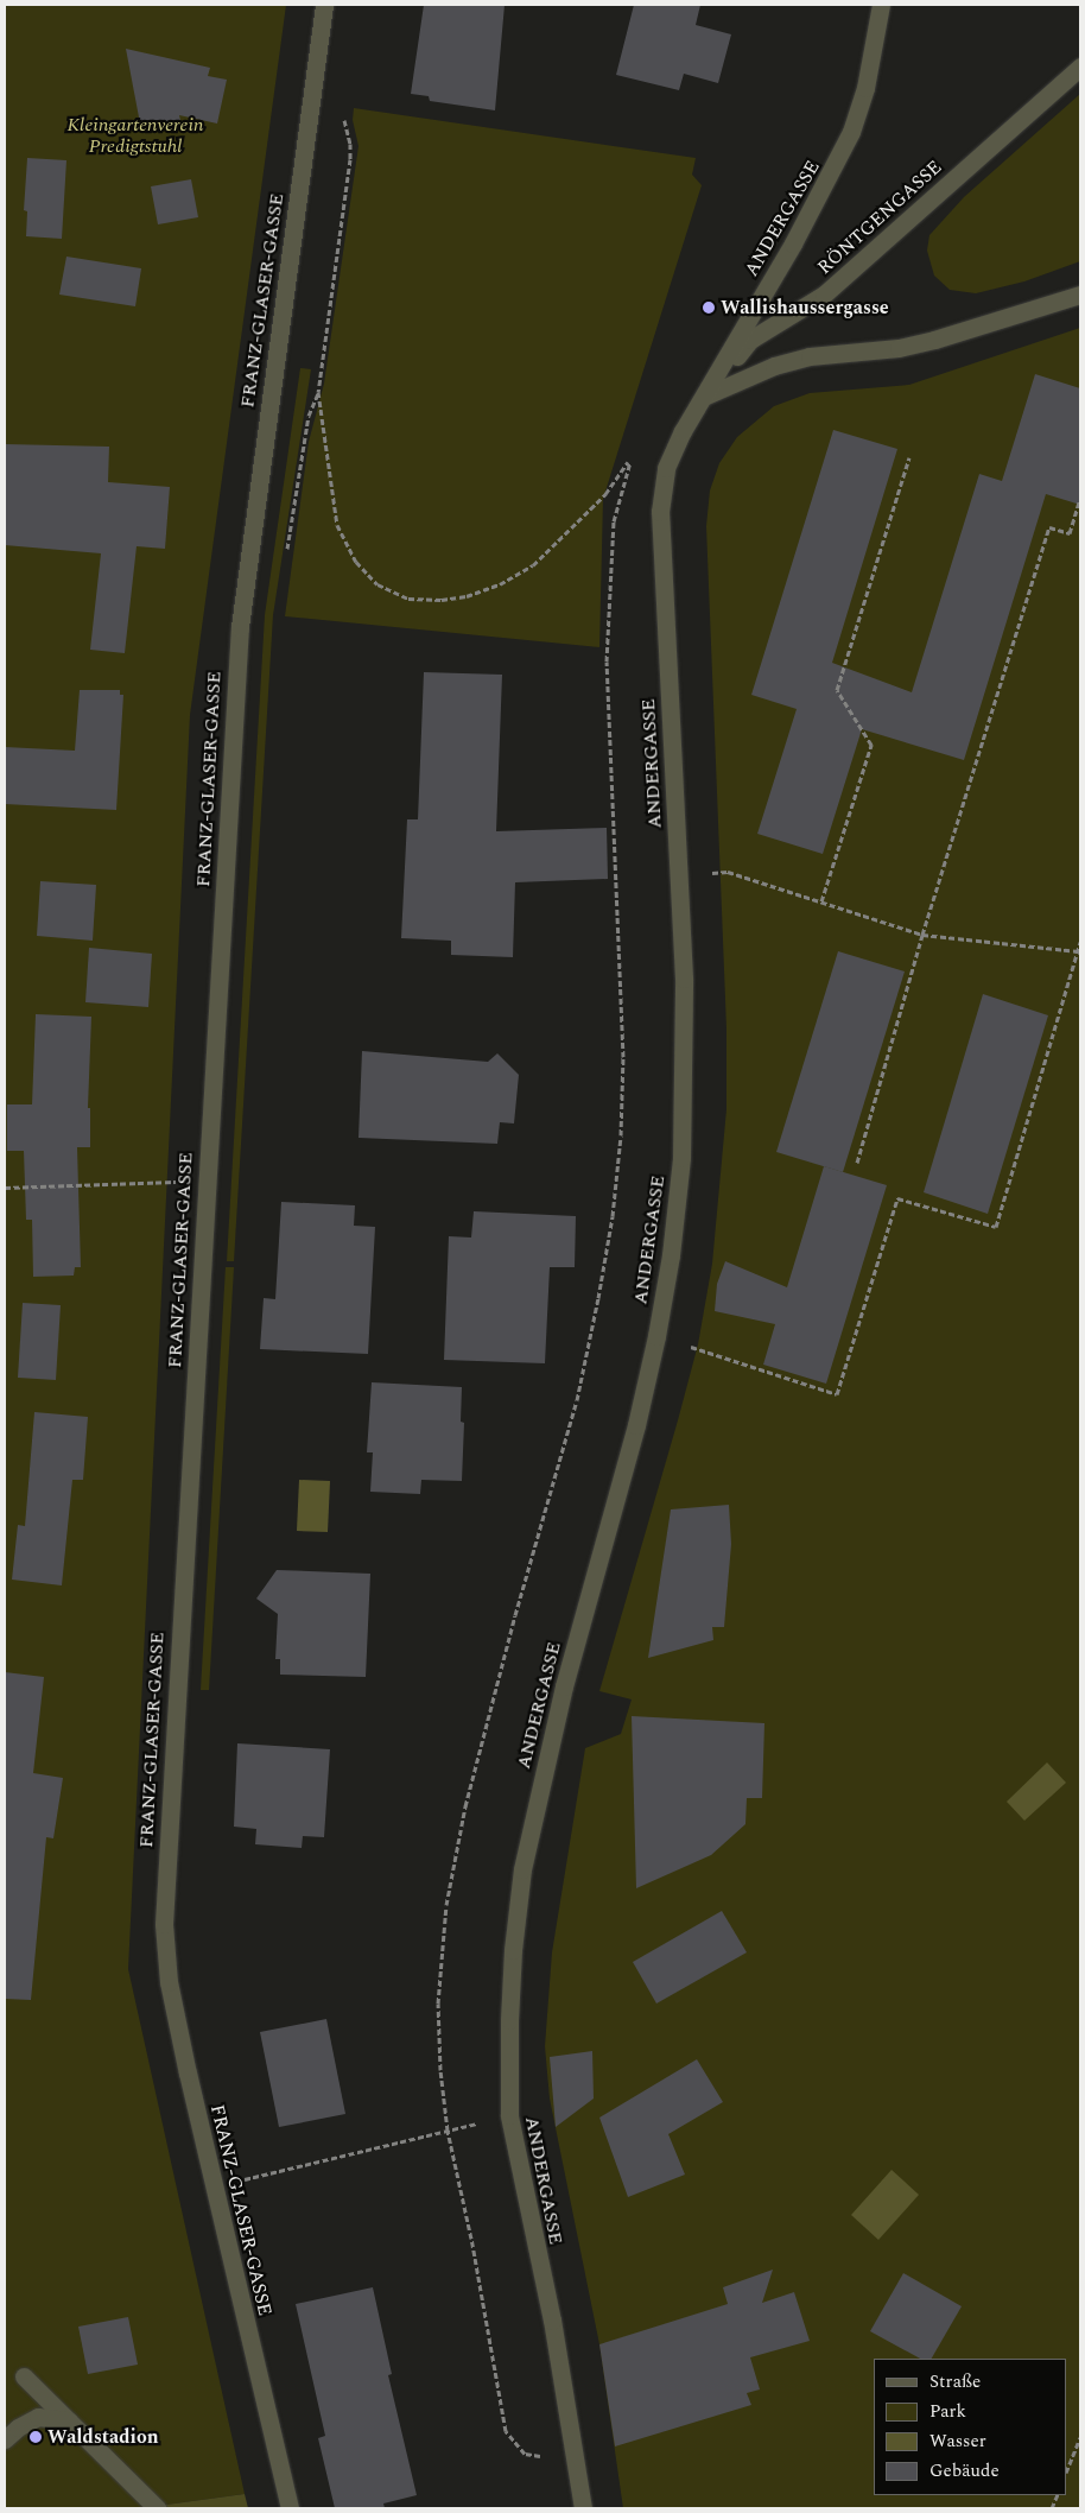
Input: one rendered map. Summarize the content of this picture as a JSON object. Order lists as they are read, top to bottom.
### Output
{
  "streets": {
    "street": ["RÖNTGENGASSE", "ANDERGASSE", "FRANZ-GLASER-GASSE"]
  },
  "crossings": [
    ["RÖNTGENGASSE", "ANDERGASSE"]
  ],
  "parks": ["Kleingartenverein Predigtstuhl"],
  "places": ["Wallishaussergasse", "Waldstadion"],
  "legend": [
    "Straße",
    "Park",
    "Wasser",
    "Gebäude"
  ]
}
